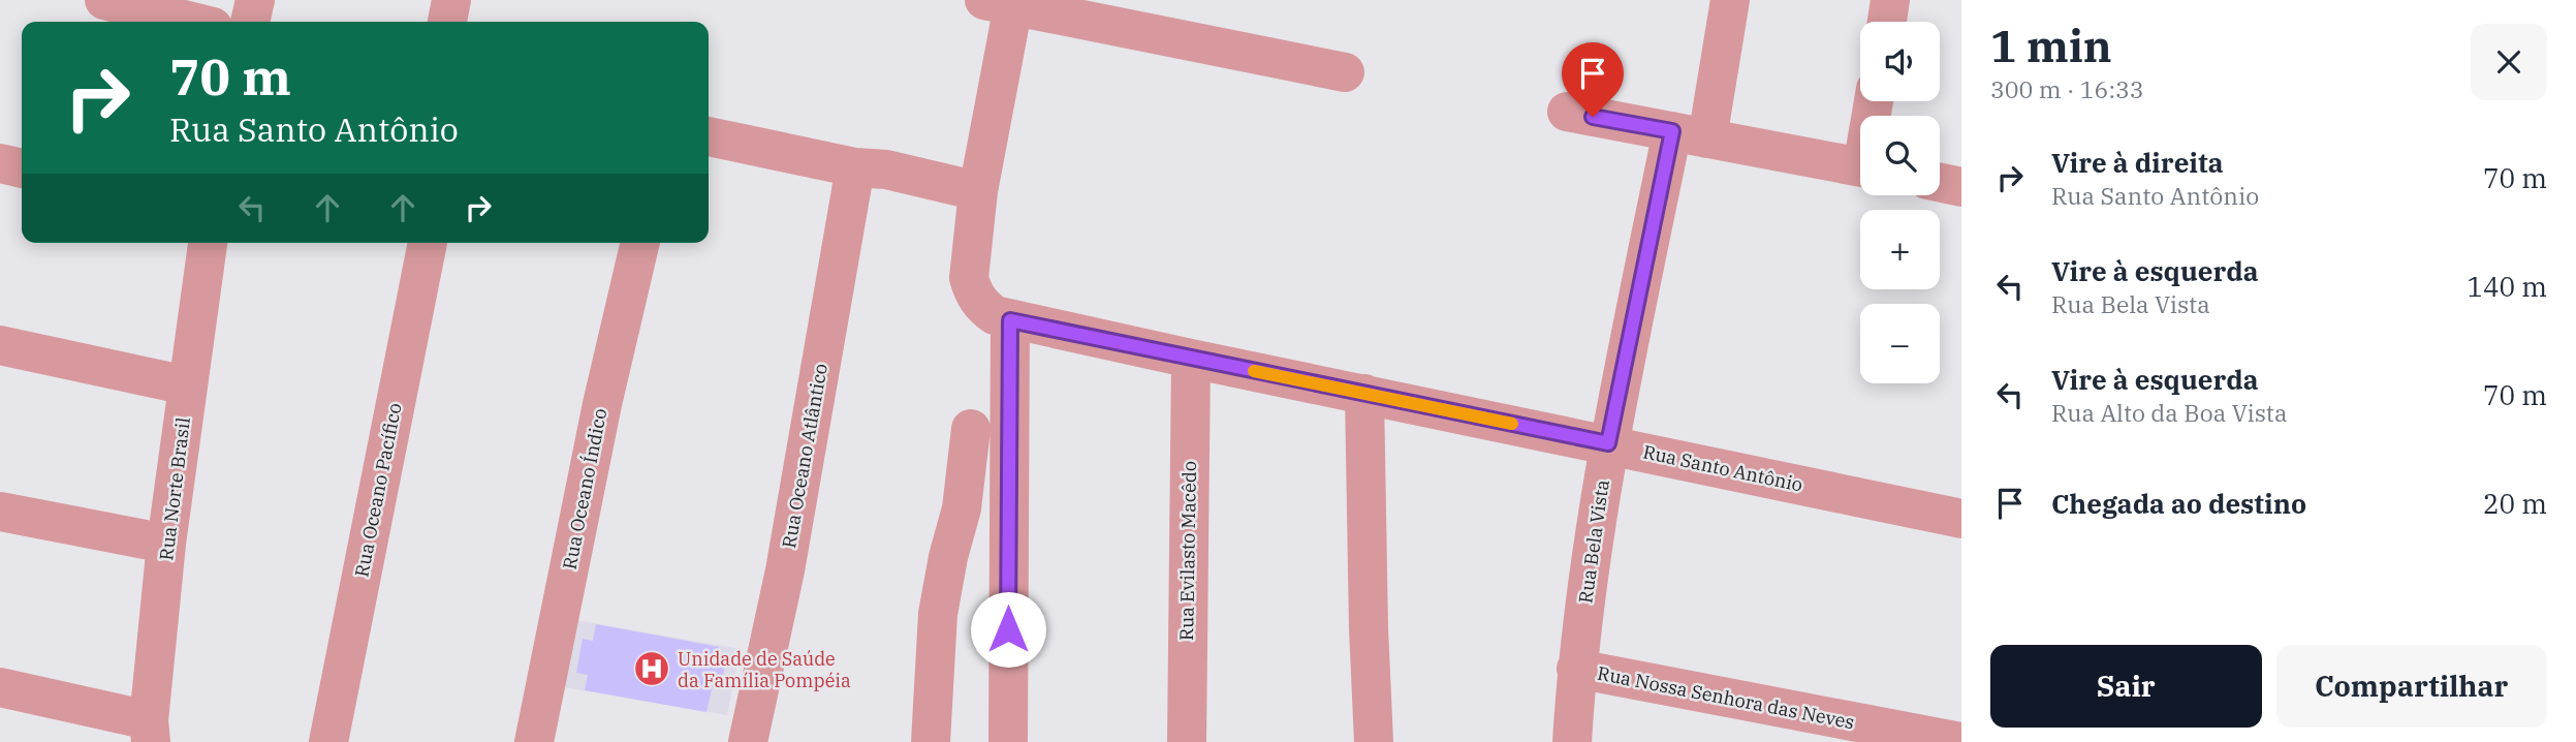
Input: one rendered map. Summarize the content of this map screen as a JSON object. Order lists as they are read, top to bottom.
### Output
{
  "streets": {
    "street": [
      "Rua Oceano Atlântico",
      "Rua Santo Antônio",
      "Rua Norte Brasil",
      "Rua Oceano Índico",
      "Rua Oceano Pacífico",
      "Rua Bela Vista",
      "Rua Evilasto Macêdo",
      "Rua Nossa Senhora das Neves"
    ]
  },
  "crossings": [
    ["Rua Santo Antônio", "Rua Bela Vista"],
    ["Rua Santo Antônio", "Rua Evilasto Macêdo"],
    ["Rua Bela Vista", "Rua Nossa Senhora das Neves"]
  ],
  "places": {
    "hospital": ["Unidade de Saúde da Família Pompéia"]
  },
  "page": {
    "heading": ["1 min", "300 m · 16:33"],
    "map_buttons": ["+", "−"],
    "turn": ["70 m", "Rua Santo Antônio"],
    "list": [
      {
        "name": "Vire à direita",
        "note": "Rua Santo Antônio",
        "value": "70 m"
      },
      {
        "name": "Vire à esquerda",
        "note": "Rua Bela Vista",
        "value": "140 m"
      },
      {
        "name": "Vire à esquerda",
        "note": "Rua Alto da Boa Vista",
        "value": "70 m"
      },
      {
        "name": "Chegada ao destino",
        "value": "20 m"
      }
    ],
    "buttons": ["Sair", "Compartilhar"]
  }
}
